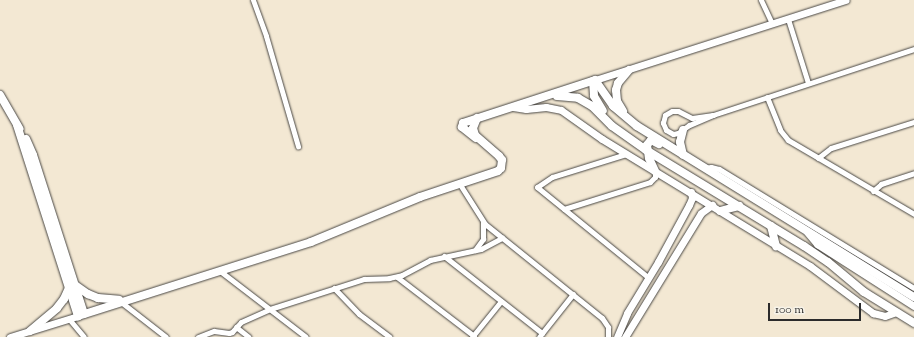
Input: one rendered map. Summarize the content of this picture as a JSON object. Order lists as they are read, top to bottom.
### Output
{
  "scale_bar": "100 m"
}
